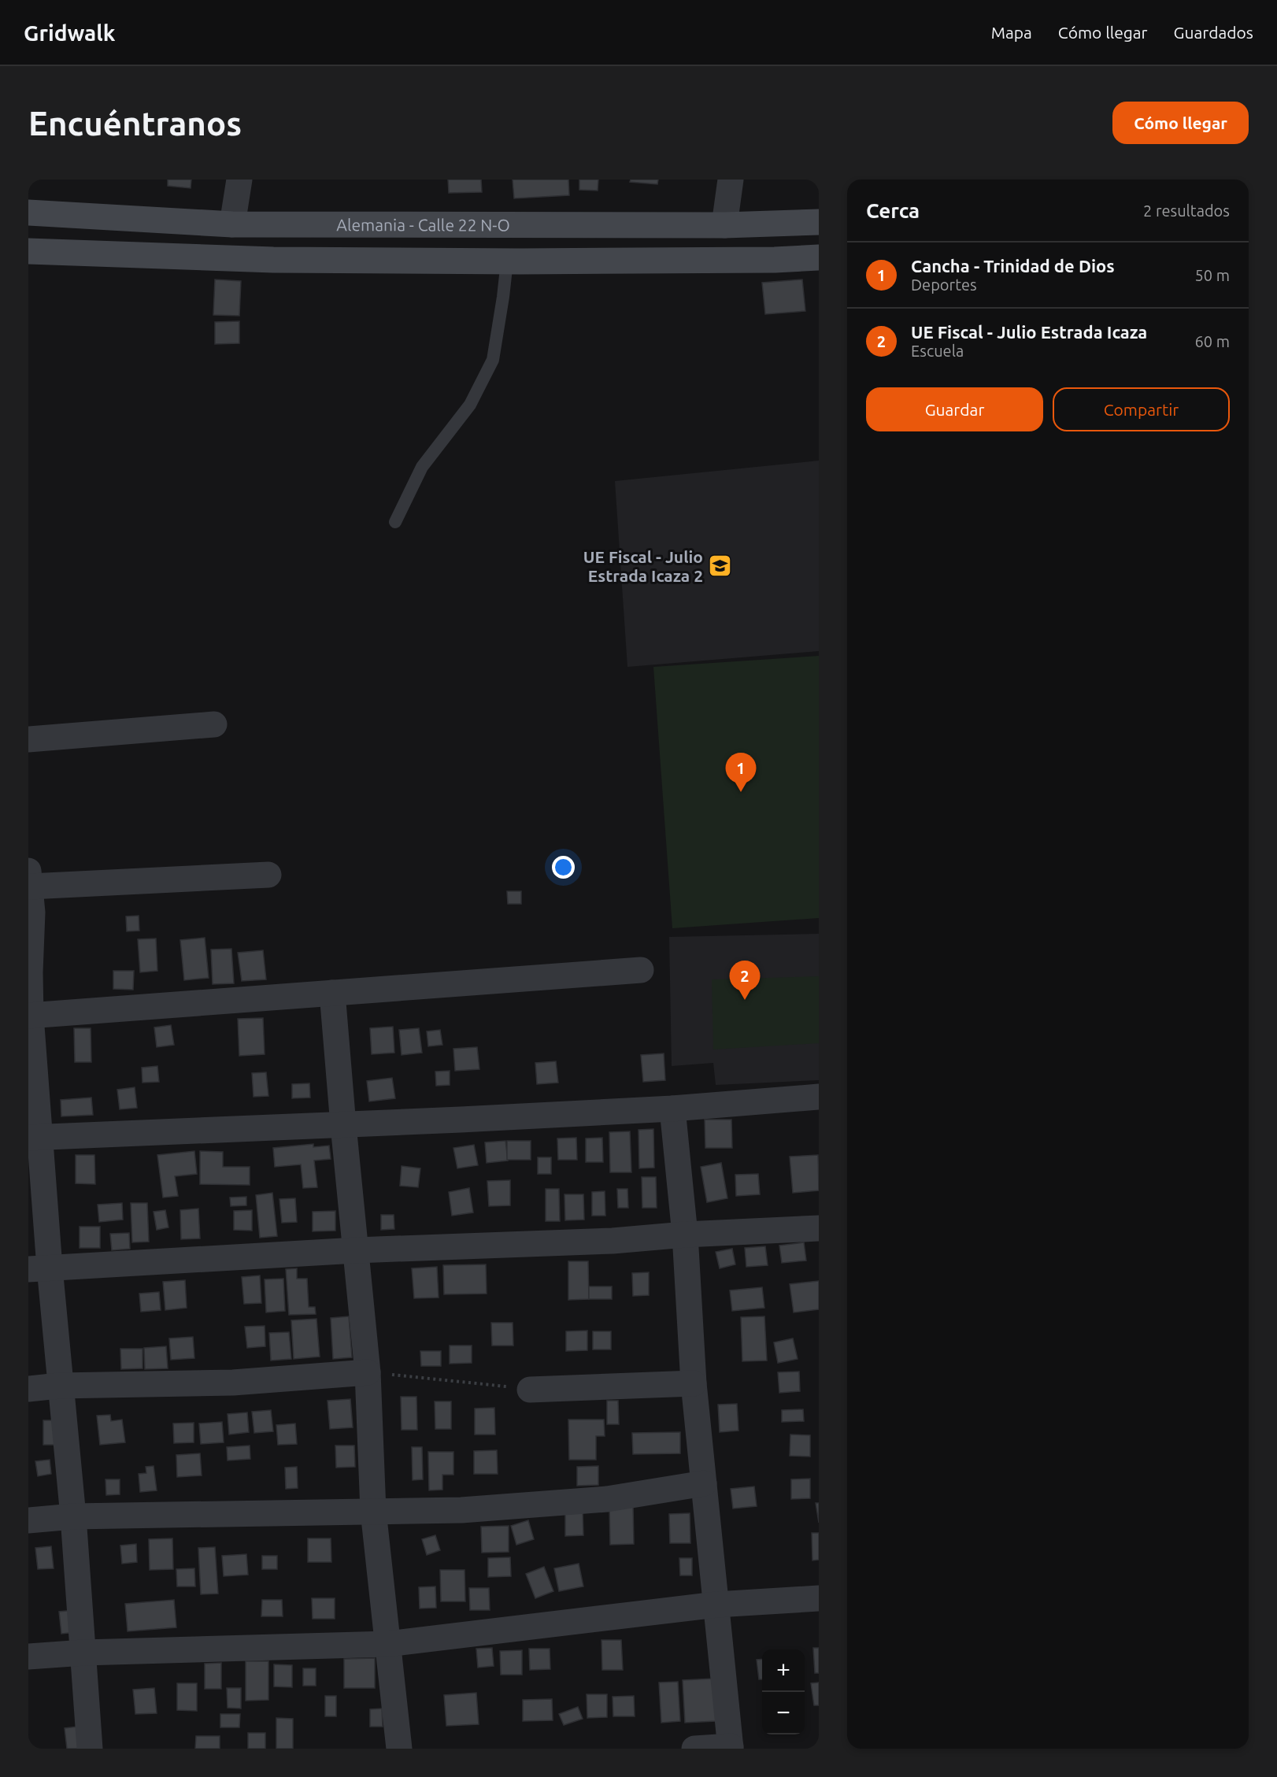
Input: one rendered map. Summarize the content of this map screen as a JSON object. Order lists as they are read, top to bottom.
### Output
{
  "streets": {
    "street": ["Alemania - Calle 22 N-O"]
  },
  "places": {
    "school or university": ["UE Fiscal - Julio Estrada Icaza 2"]
  },
  "page": {
    "header": "Gridwalk",
    "nav": ["Mapa", "Cómo llegar", "Guardados"],
    "buttons": [
      "Cómo llegar",
      ["Guardar", "Compartir"]
    ],
    "title": "Encuéntranos",
    "heading": ["Cerca", "2 resultados"],
    "list": [
      {
        "mark": "1",
        "name": "Cancha - Trinidad de Dios",
        "note": "Deportes",
        "value": "50 m"
      },
      {
        "mark": "2",
        "name": "UE Fiscal - Julio Estrada Icaza",
        "note": "Escuela",
        "value": "60 m"
      }
    ],
    "pins": ["1", "2"],
    "map_buttons": ["+", "−"]
  }
}
